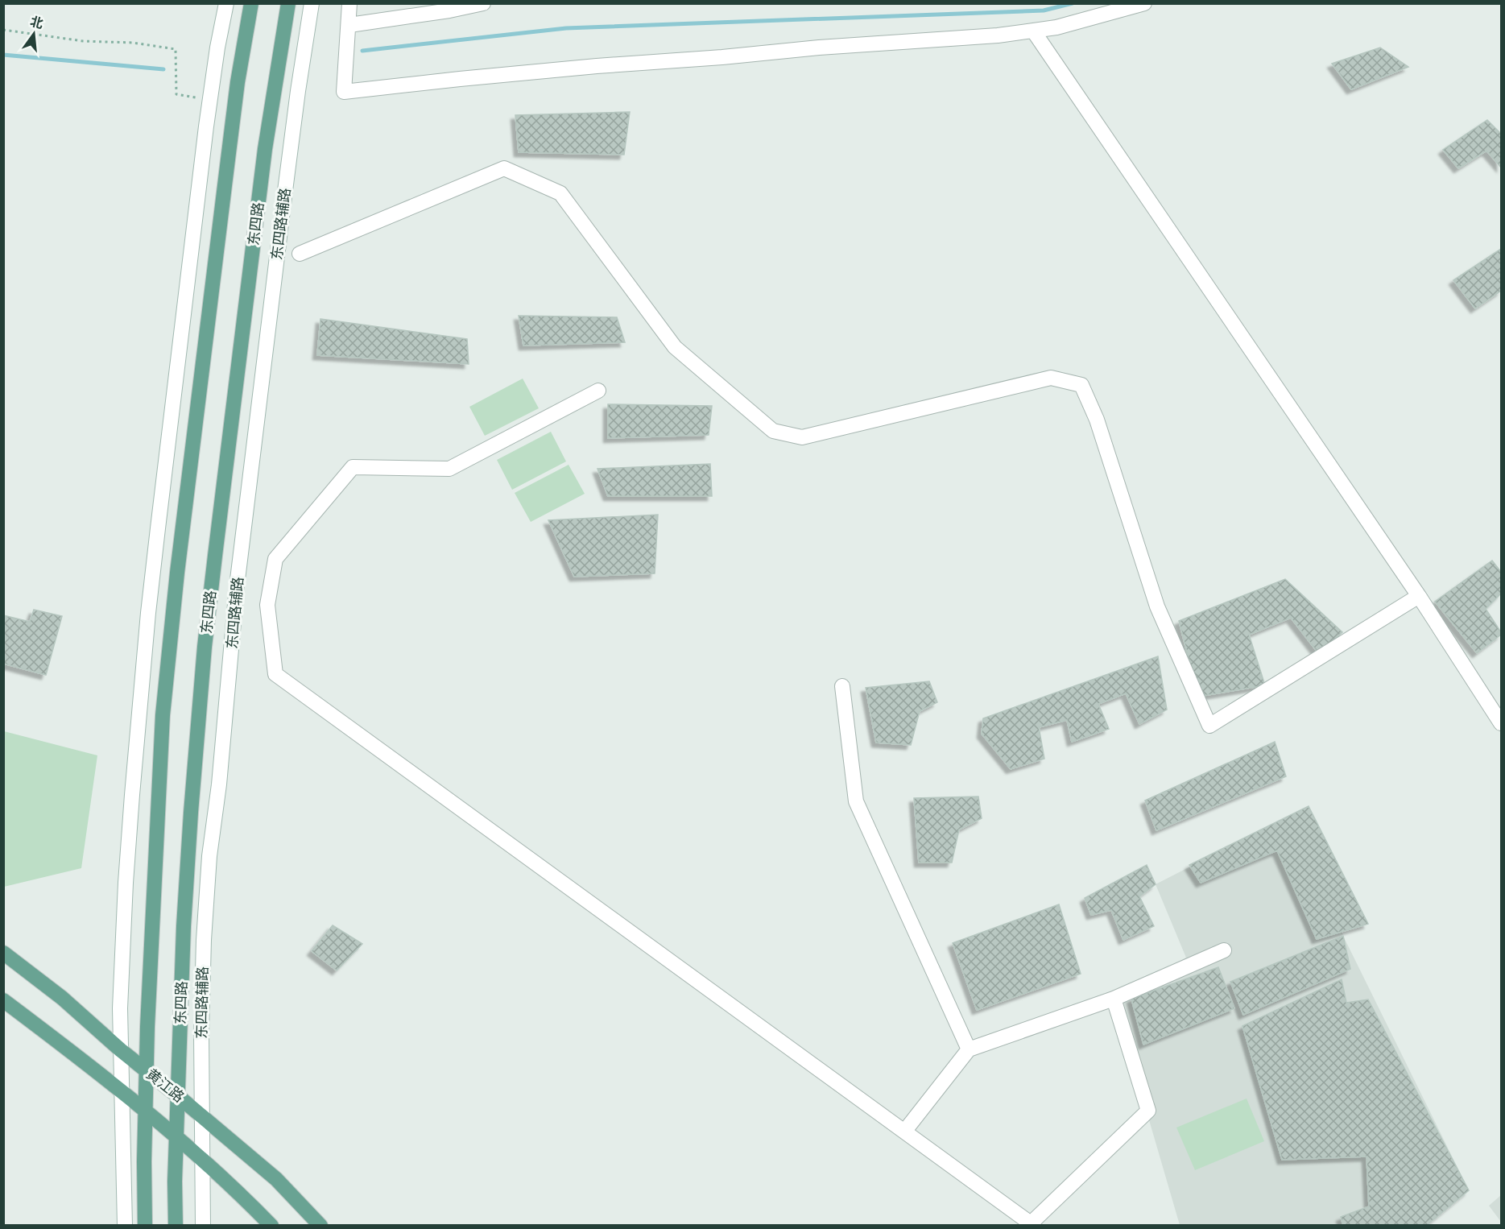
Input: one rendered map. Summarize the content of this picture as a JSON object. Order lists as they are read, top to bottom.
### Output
{
  "streets": {
    "main road": ["东四路", "黄江路"],
    "street": ["东四路辅路"]
  },
  "crossings": [
    ["东四路", "黄江路"],
    ["东四路辅路", "黄江路"]
  ],
  "north": "top"
}
